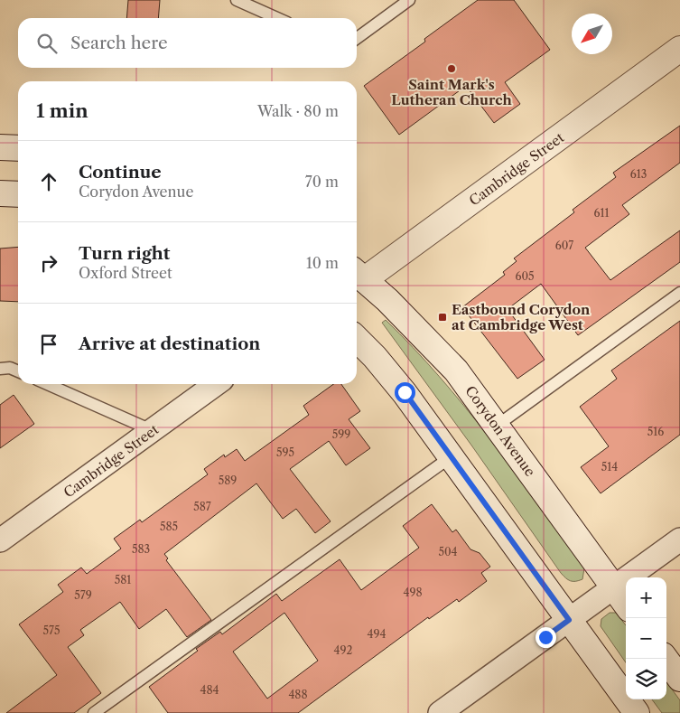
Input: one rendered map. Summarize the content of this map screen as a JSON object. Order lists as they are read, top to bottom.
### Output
{
  "streets": {
    "main road": ["Cambridge Street", "Corydon Avenue"]
  },
  "crossings": [
    ["Cambridge Street", "Corydon Avenue"]
  ],
  "places": {
    "other": ["Saint Mark's Lutheran Church"],
    "transit": ["Eastbound Corydon at Cambridge West"]
  },
  "house_numbers": [
    "613",
    "611",
    "607",
    "605",
    "516",
    "599",
    "595",
    "514",
    "589",
    "587",
    "585",
    "583",
    "504",
    "581",
    "498",
    "579",
    "575",
    "494",
    "492",
    "484",
    "488"
  ],
  "north": "bottom left",
  "page": {
    "search": "Search here",
    "heading": ["1 min", "Walk · 80 m"],
    "list": [
      ["Continue", "Corydon Avenue", "70 m"],
      ["Turn right", "Oxford Street", "10 m"],
      "Arrive at destination"
    ],
    "map_buttons": ["+", "−"]
  }
}
